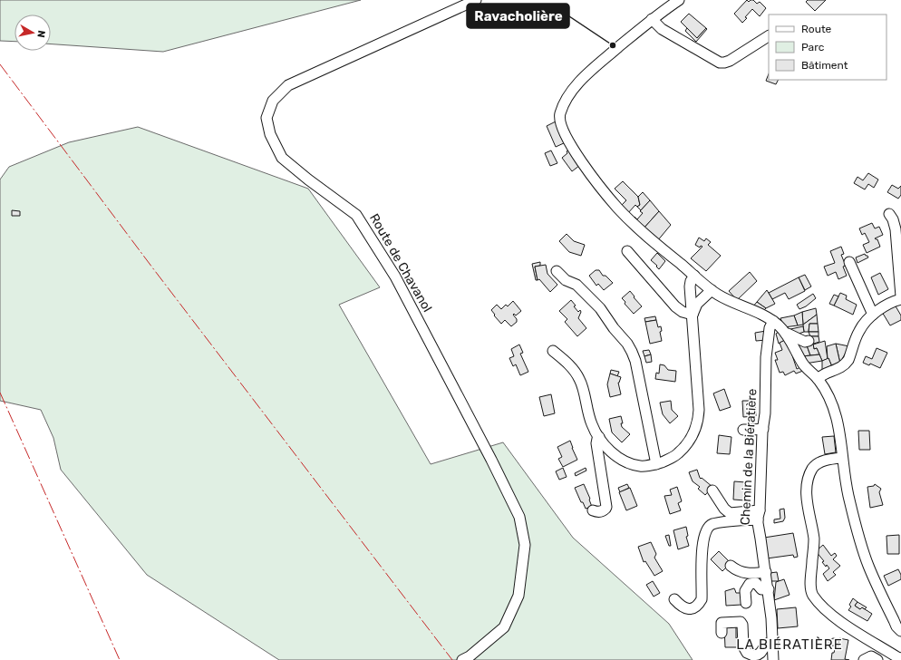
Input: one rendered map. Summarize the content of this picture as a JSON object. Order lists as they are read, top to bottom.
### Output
{
  "streets": {
    "street": ["Route de Chavanol", "Chemin de la Biératière"]
  },
  "districts": ["LA BIÉRATIÈRE"],
  "places": ["Ravacholière"],
  "legend": ["Route", "Parc", "Bâtiment"],
  "north": "right"
}
